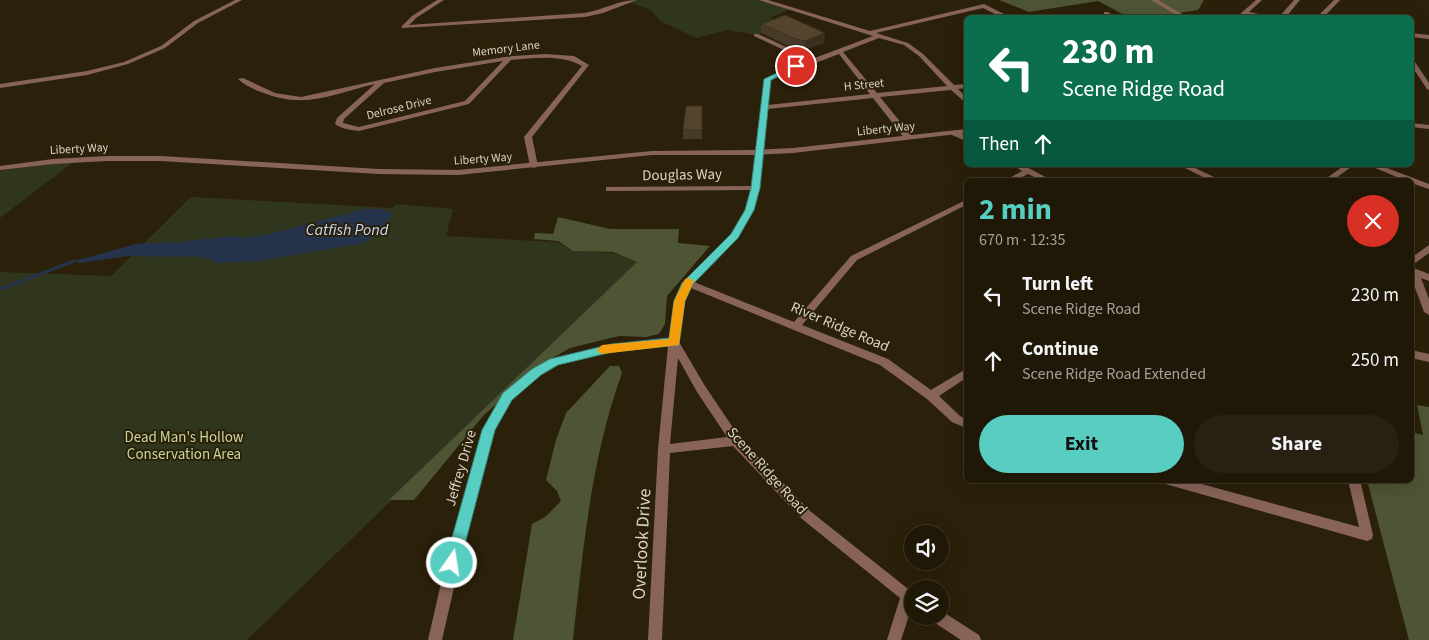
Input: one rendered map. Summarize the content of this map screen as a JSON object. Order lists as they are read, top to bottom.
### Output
{
  "streets": {
    "street": [
      "Memory Lane",
      "H Street",
      "Delrose Drive",
      "Liberty Way",
      "Douglas Way",
      "River Ridge Road",
      "Jeffrey Drive",
      "Scene Ridge Road",
      "Overlook Drive"
    ]
  },
  "crossings": [
    ["Memory Lane", "Delrose Drive"],
    ["Memory Lane", "Liberty Way"],
    ["Jeffrey Drive", "Scene Ridge Road"],
    ["Jeffrey Drive", "Overlook Drive"],
    ["Scene Ridge Road", "Overlook Drive"]
  ],
  "water": ["Catfish Pond"],
  "parks": ["Dead Man's Hollow Conservation Area"],
  "page": {
    "turn": ["230 m", "Scene Ridge Road"],
    "then": "Then",
    "heading": ["2 min", "670 m · 12:35"],
    "list": [
      {
        "name": "Turn left",
        "note": "Scene Ridge Road",
        "value": "230 m"
      },
      {
        "name": "Continue",
        "note": "Scene Ridge Road Extended",
        "value": "250 m"
      }
    ],
    "buttons": ["Exit", "Share"]
  }
}
